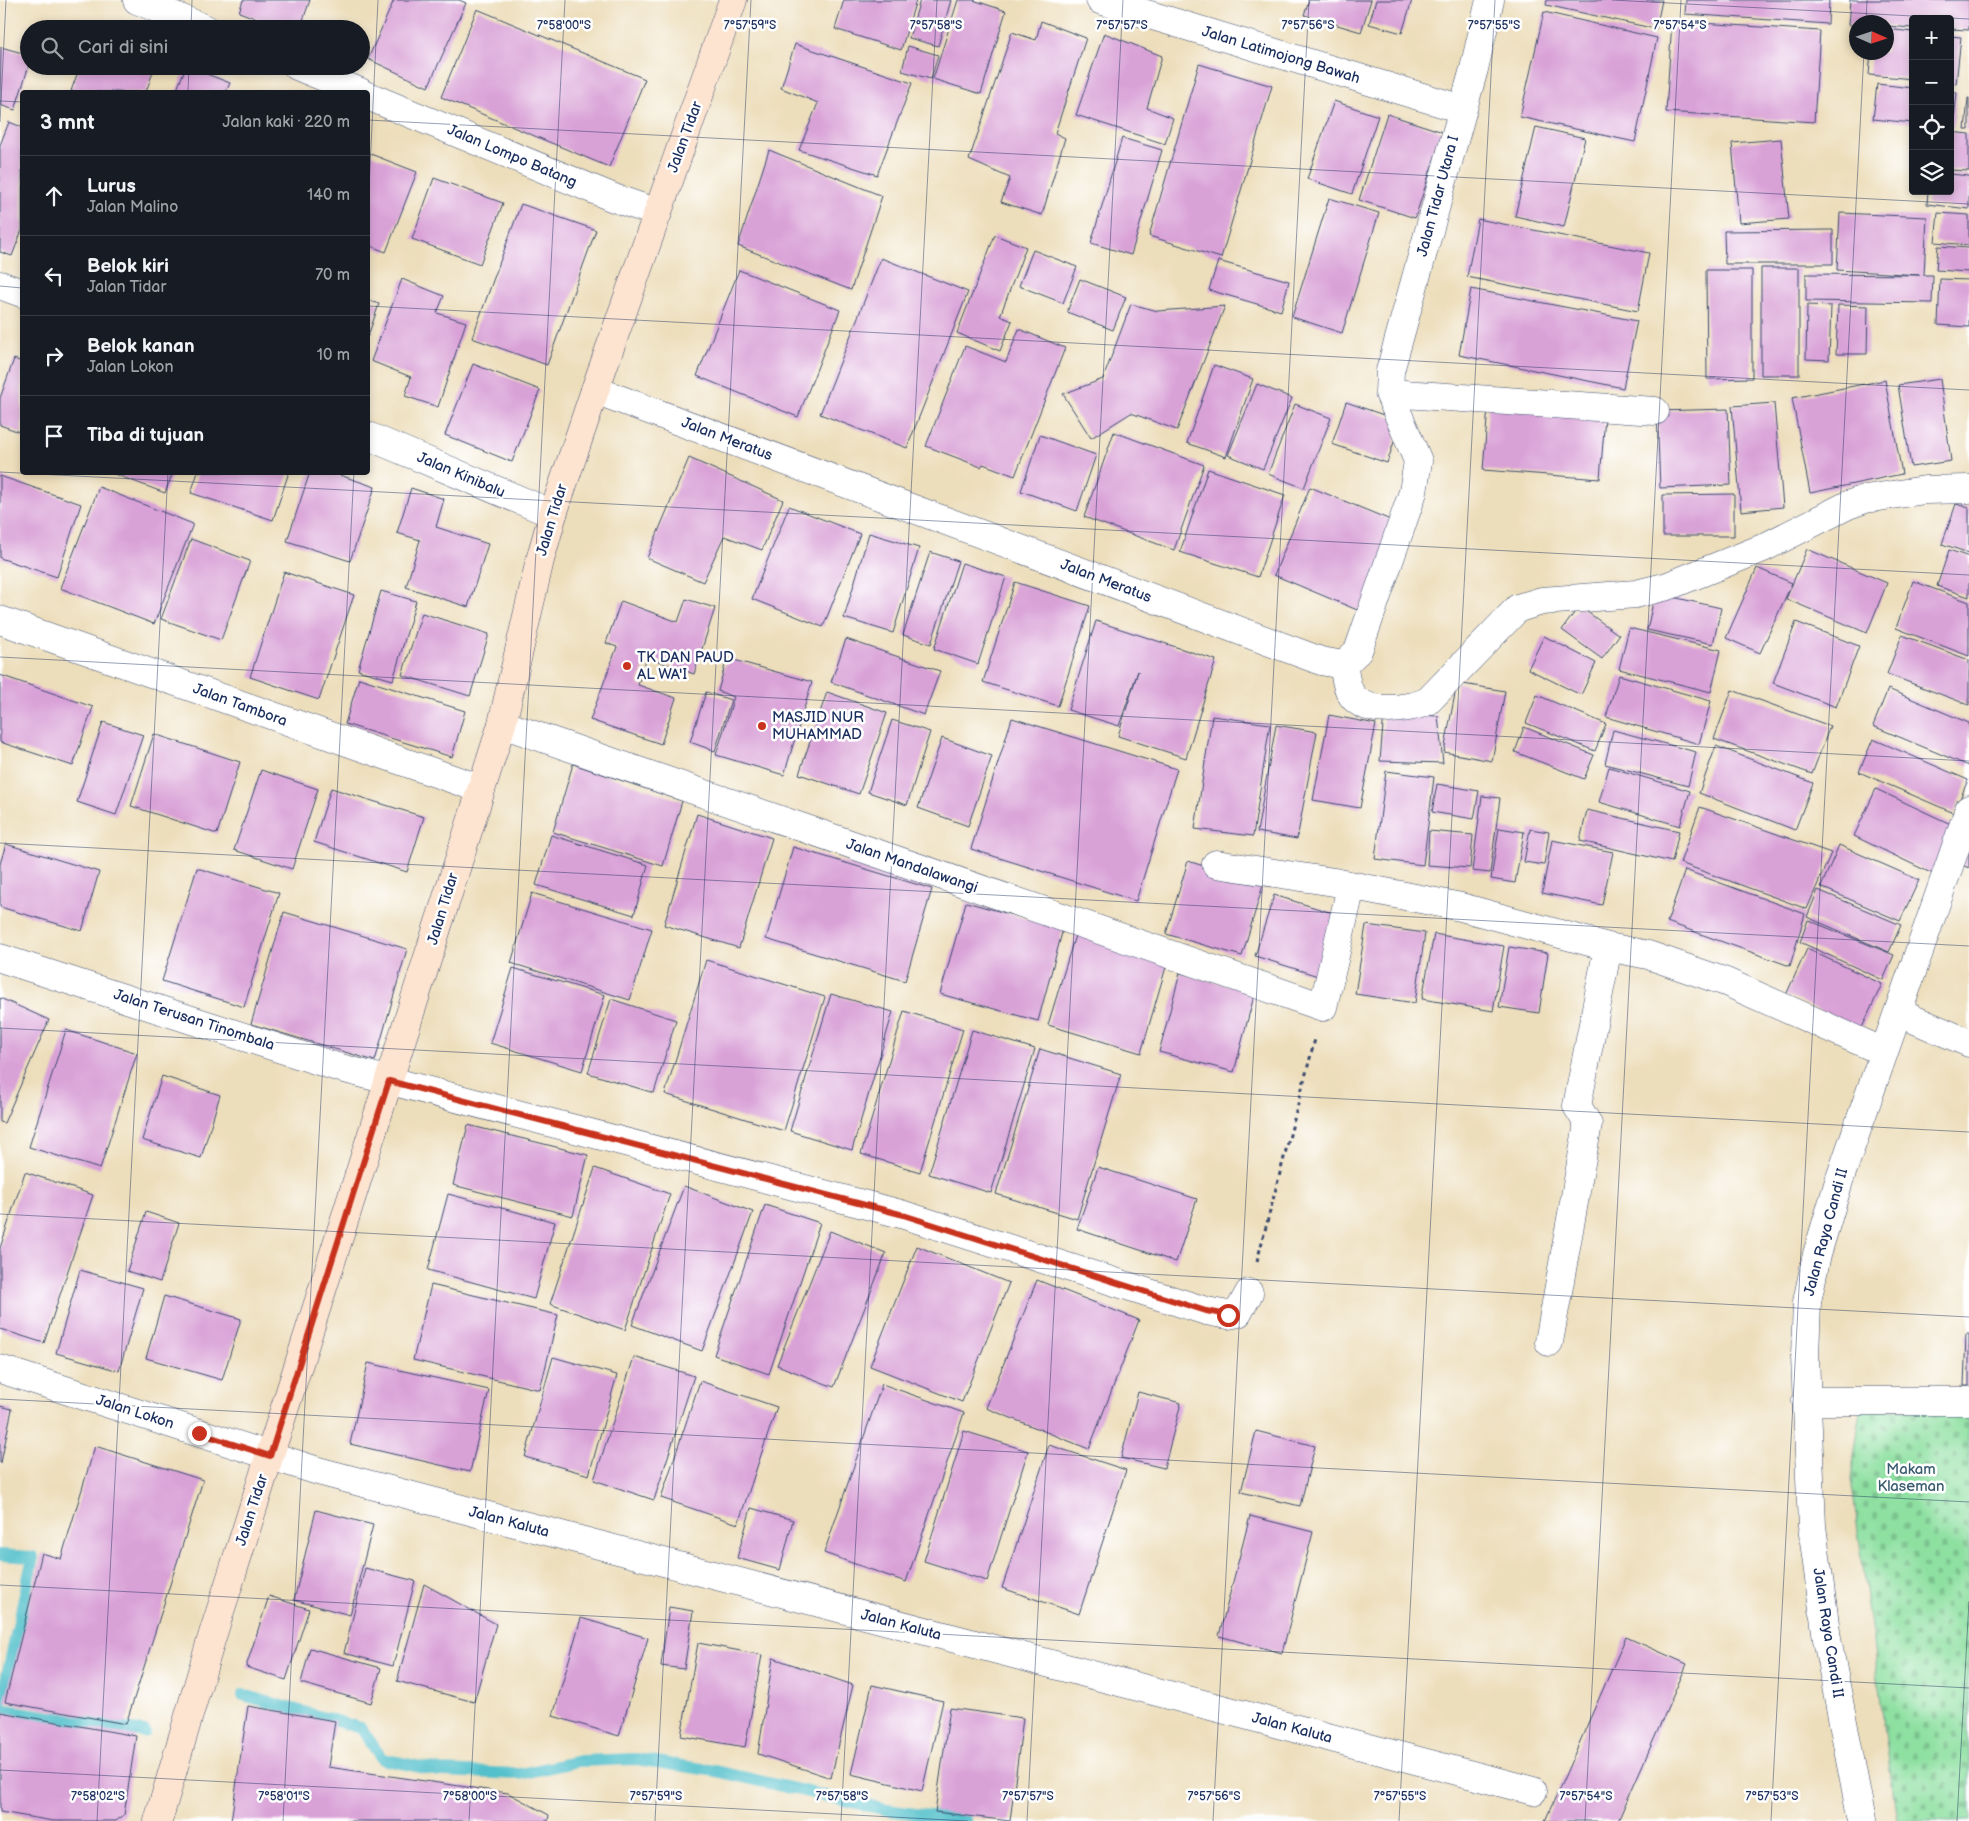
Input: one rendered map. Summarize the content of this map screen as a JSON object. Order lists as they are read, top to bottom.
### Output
{
  "streets": {
    "main road": ["Jalan Tidar"],
    "street": [
      "Jalan Latimojong Bawah",
      "Jalan Lompo Batang",
      "Jalan Tidar Utara I",
      "Jalan Meratus",
      "Jalan Kinibalu",
      "Jalan Tambora",
      "Jalan Mandalawangi",
      "Jalan Terusan Tinombala",
      "Jalan Raya Candi II",
      "Jalan Lokon",
      "Jalan Kaluta"
    ]
  },
  "crossings": [
    ["Jalan Latimojong Bawah", "Jalan Tidar Utara I"],
    ["Jalan Tidar", "Jalan Lompo Batang"],
    ["Jalan Tidar", "Jalan Meratus"],
    ["Jalan Tidar", "Jalan Kinibalu"],
    ["Jalan Tidar", "Jalan Tambora"],
    ["Jalan Tidar", "Jalan Mandalawangi"],
    ["Jalan Tidar", "Jalan Terusan Tinombala"],
    ["Jalan Tidar", "Jalan Lokon"],
    ["Jalan Tidar", "Jalan Kaluta"],
    ["Jalan Lokon", "Jalan Kaluta"]
  ],
  "parks": ["Makam Klaseman"],
  "places": ["TK DAN PAUD AL WA'I", "MASJID NUR MUHAMMAD"],
  "north": "right",
  "page": {
    "map_buttons": ["+", "−"],
    "search": "Cari di sini",
    "heading": ["3 mnt", "Jalan kaki · 220 m"],
    "list": [
      ["Lurus", "Jalan Malino", "140 m"],
      ["Belok kiri", "Jalan Tidar", "70 m"],
      ["Belok kanan", "Jalan Lokon", "10 m"],
      "Tiba di tujuan"
    ]
  },
  "coordinates": [
    "7°58'00\"S",
    "7°57'59\"S",
    "7°57'58\"S",
    "7°57'57\"S",
    "7°57'56\"S",
    "7°57'55\"S",
    "7°57'54\"S",
    "7°58'02\"S",
    "7°58'01\"S",
    "7°57'53\"S"
  ]
}
